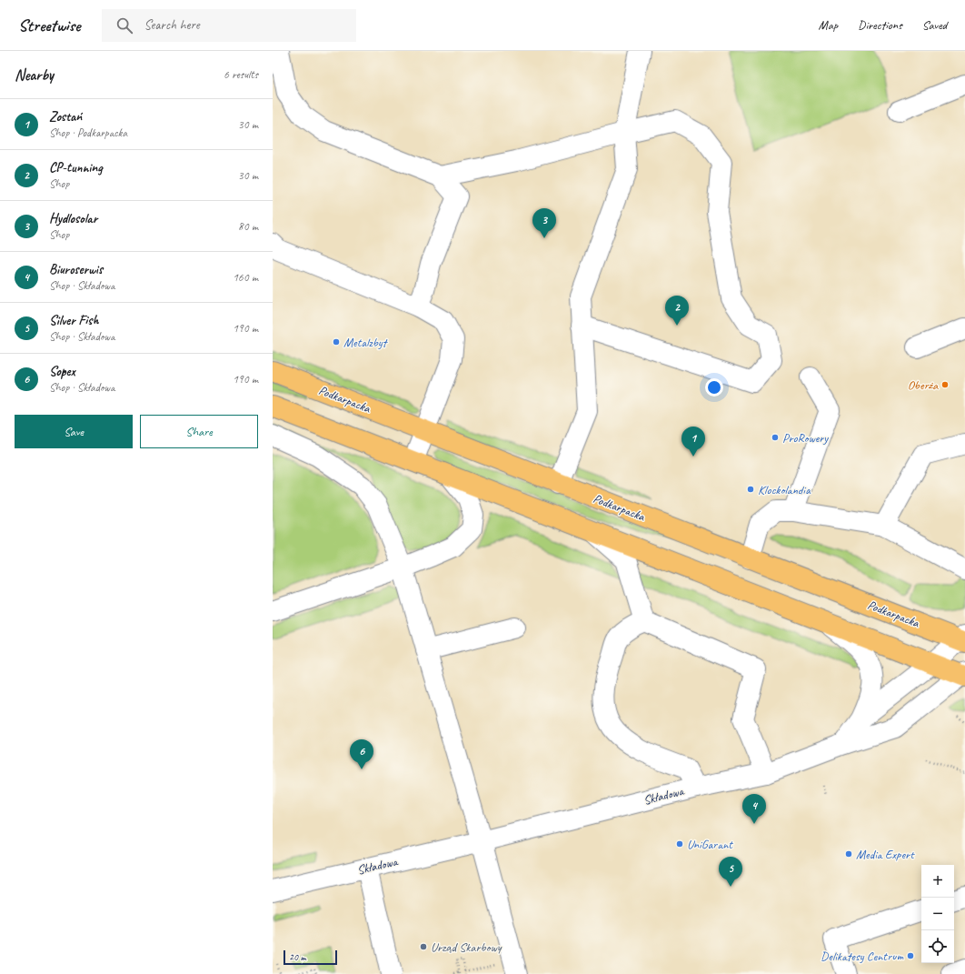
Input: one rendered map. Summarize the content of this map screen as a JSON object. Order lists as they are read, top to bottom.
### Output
{
  "streets": {
    "main road": ["Podkarpacka"],
    "street": ["Składowa"]
  },
  "places": [
    "Metalzbyt",
    "Oberża",
    "ProRowery",
    "Klockolandia",
    "UniGarant",
    "Media Expert",
    "Urząd Skarbowy",
    "Delikatesy Centrum"
  ],
  "scale_bar": "20 m",
  "page": {
    "header": "Streetwise",
    "search": "Search here",
    "nav": ["Map", "Directions", "Saved"],
    "heading": ["Nearby", "6 results"],
    "list": [
      {
        "mark": "1",
        "name": "Zostań",
        "note": "Shop · Podkarpacka",
        "value": "30 m"
      },
      {
        "mark": "2",
        "name": "CP-tunning",
        "note": "Shop",
        "value": "30 m"
      },
      {
        "mark": "3",
        "name": "Hydlosolar",
        "note": "Shop",
        "value": "80 m"
      },
      {
        "mark": "4",
        "name": "Biuroserwis",
        "note": "Shop · Składowa",
        "value": "160 m"
      },
      {
        "mark": "5",
        "name": "Silver Fish",
        "note": "Shop · Składowa",
        "value": "190 m"
      },
      {
        "mark": "6",
        "name": "Sopex",
        "note": "Shop · Składowa",
        "value": "190 m"
      }
    ],
    "pins": [
      "3",
      "2",
      "1",
      "6",
      "4",
      "5"
    ],
    "buttons": ["Save", "Share"],
    "map_buttons": ["+", "−"],
    "scale": "20 m"
  }
}
